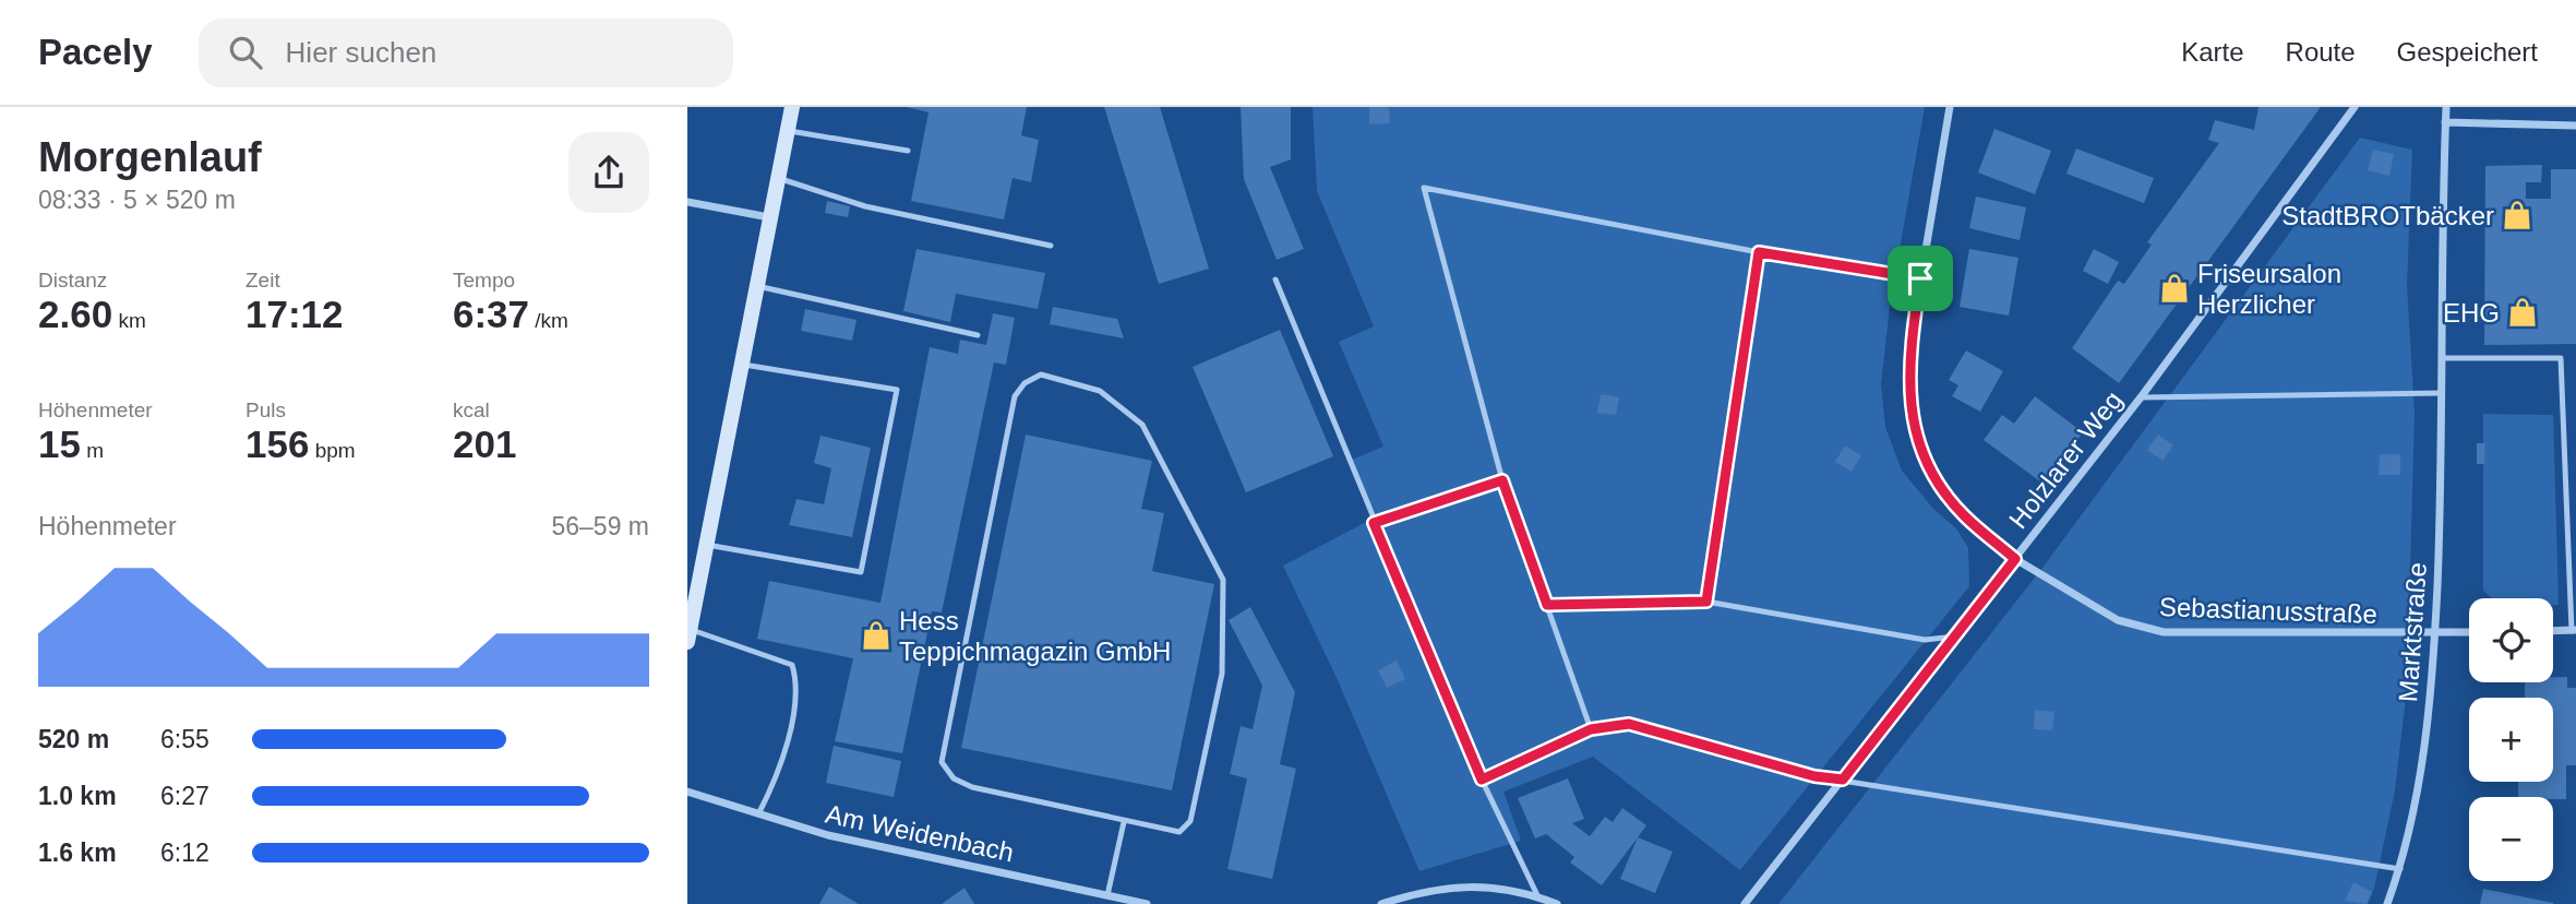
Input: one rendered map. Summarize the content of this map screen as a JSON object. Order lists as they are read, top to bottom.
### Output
{
  "streets": {
    "street": [
      "Holzlarer Weg",
      "Sebastianusstraße",
      "Marktstraße",
      "Am Weidenbach"
    ]
  },
  "crossings": [
    ["Holzlarer Weg", "Sebastianusstraße"],
    ["Sebastianusstraße", "Marktstraße"]
  ],
  "places": {
    "shop": [
      "StadtBROTbäcker",
      "Friseursalon Herzlicher",
      "EHG",
      "Hess Teppichmagazin GmbH"
    ]
  },
  "page": {
    "header": "Pacely",
    "search": "Hier suchen",
    "nav": ["Karte", "Route", "Gespeichert"],
    "heading": ["Morgenlauf", "08:33 · 5 × 520 m"],
    "stats": [
      ["Distanz", "2.60 km"],
      ["Zeit", "17:12"],
      ["Tempo", "6:37 /km"],
      ["Höhenmeter", "15 m"],
      ["Puls", "156 bpm"],
      ["kcal", "201"]
    ],
    "chart": ["Höhenmeter", "56–59 m"],
    "map_buttons": ["+", "−"],
    "list": [
      {
        "name": "520 m",
        "note": "6:55"
      },
      {
        "name": "1.0 km",
        "note": "6:27"
      },
      {
        "name": "1.6 km",
        "note": "6:12"
      }
    ]
  }
}
